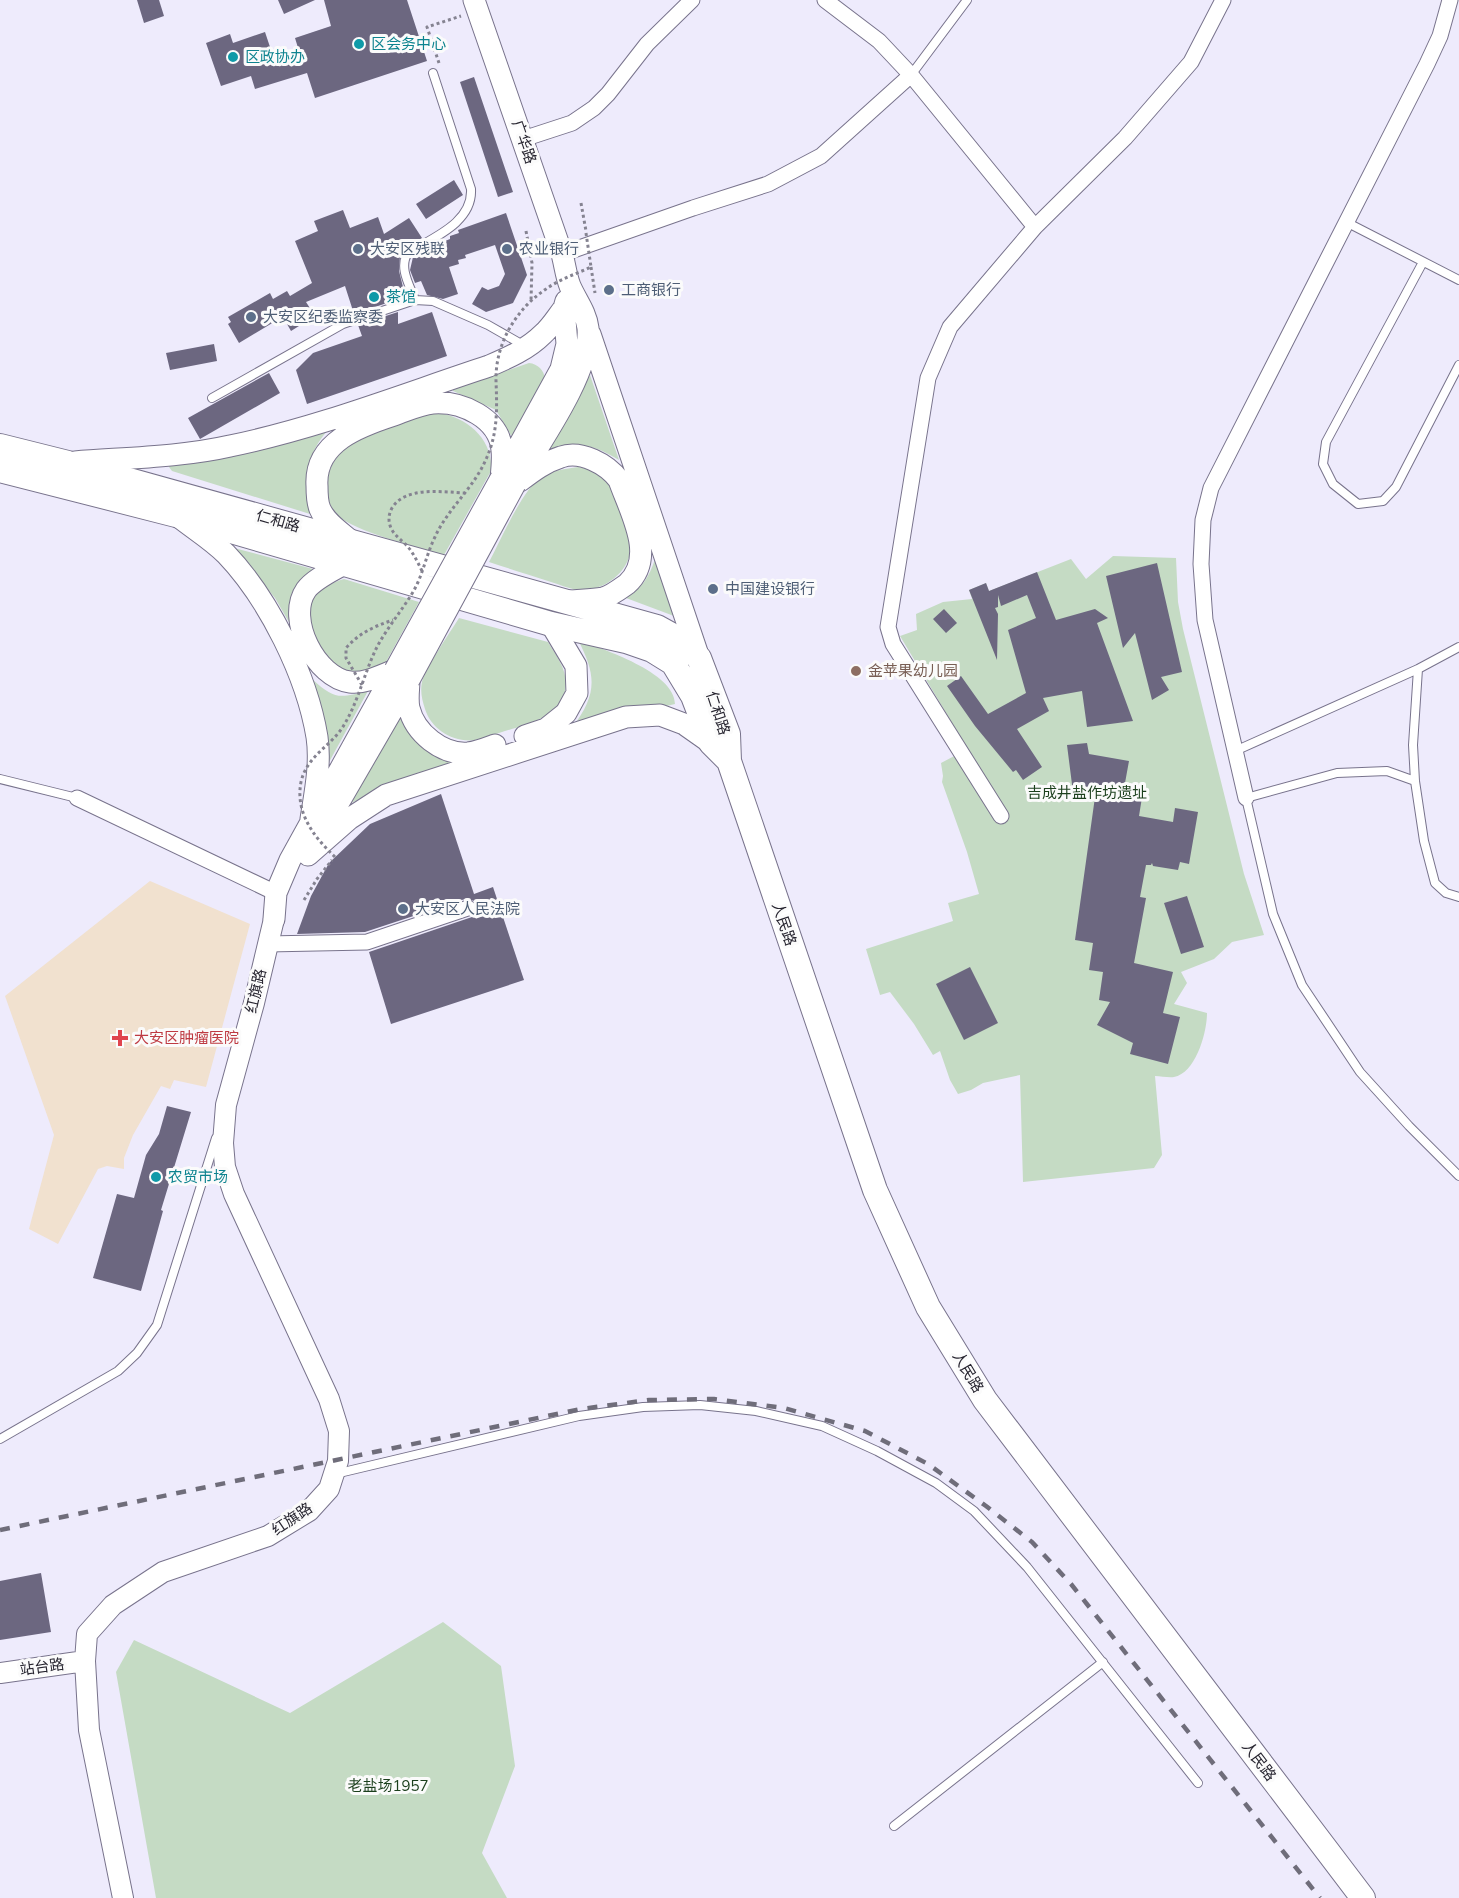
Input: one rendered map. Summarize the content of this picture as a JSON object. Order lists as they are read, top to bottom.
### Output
{
  "streets": {
    "main road": ["广华路", "仁和路", "人民路"],
    "street": ["红旗路", "站台路"]
  },
  "crossings": [
    ["广华路", "仁和路"],
    ["仁和路", "人民路"],
    ["红旗路", "站台路"]
  ],
  "parks": ["吉成井盐作坊遗址", "老盐场1957"],
  "places": {
    "other": [
      "区会务中心",
      "区政协办",
      "大安区残联",
      "农业银行",
      "工商银行",
      "茶馆",
      "大安区纪委监察委",
      "中国建设银行",
      "金苹果幼儿园",
      "大安区人民法院",
      "农贸市场"
    ],
    "health": ["大安区肿瘤医院"]
  }
}
